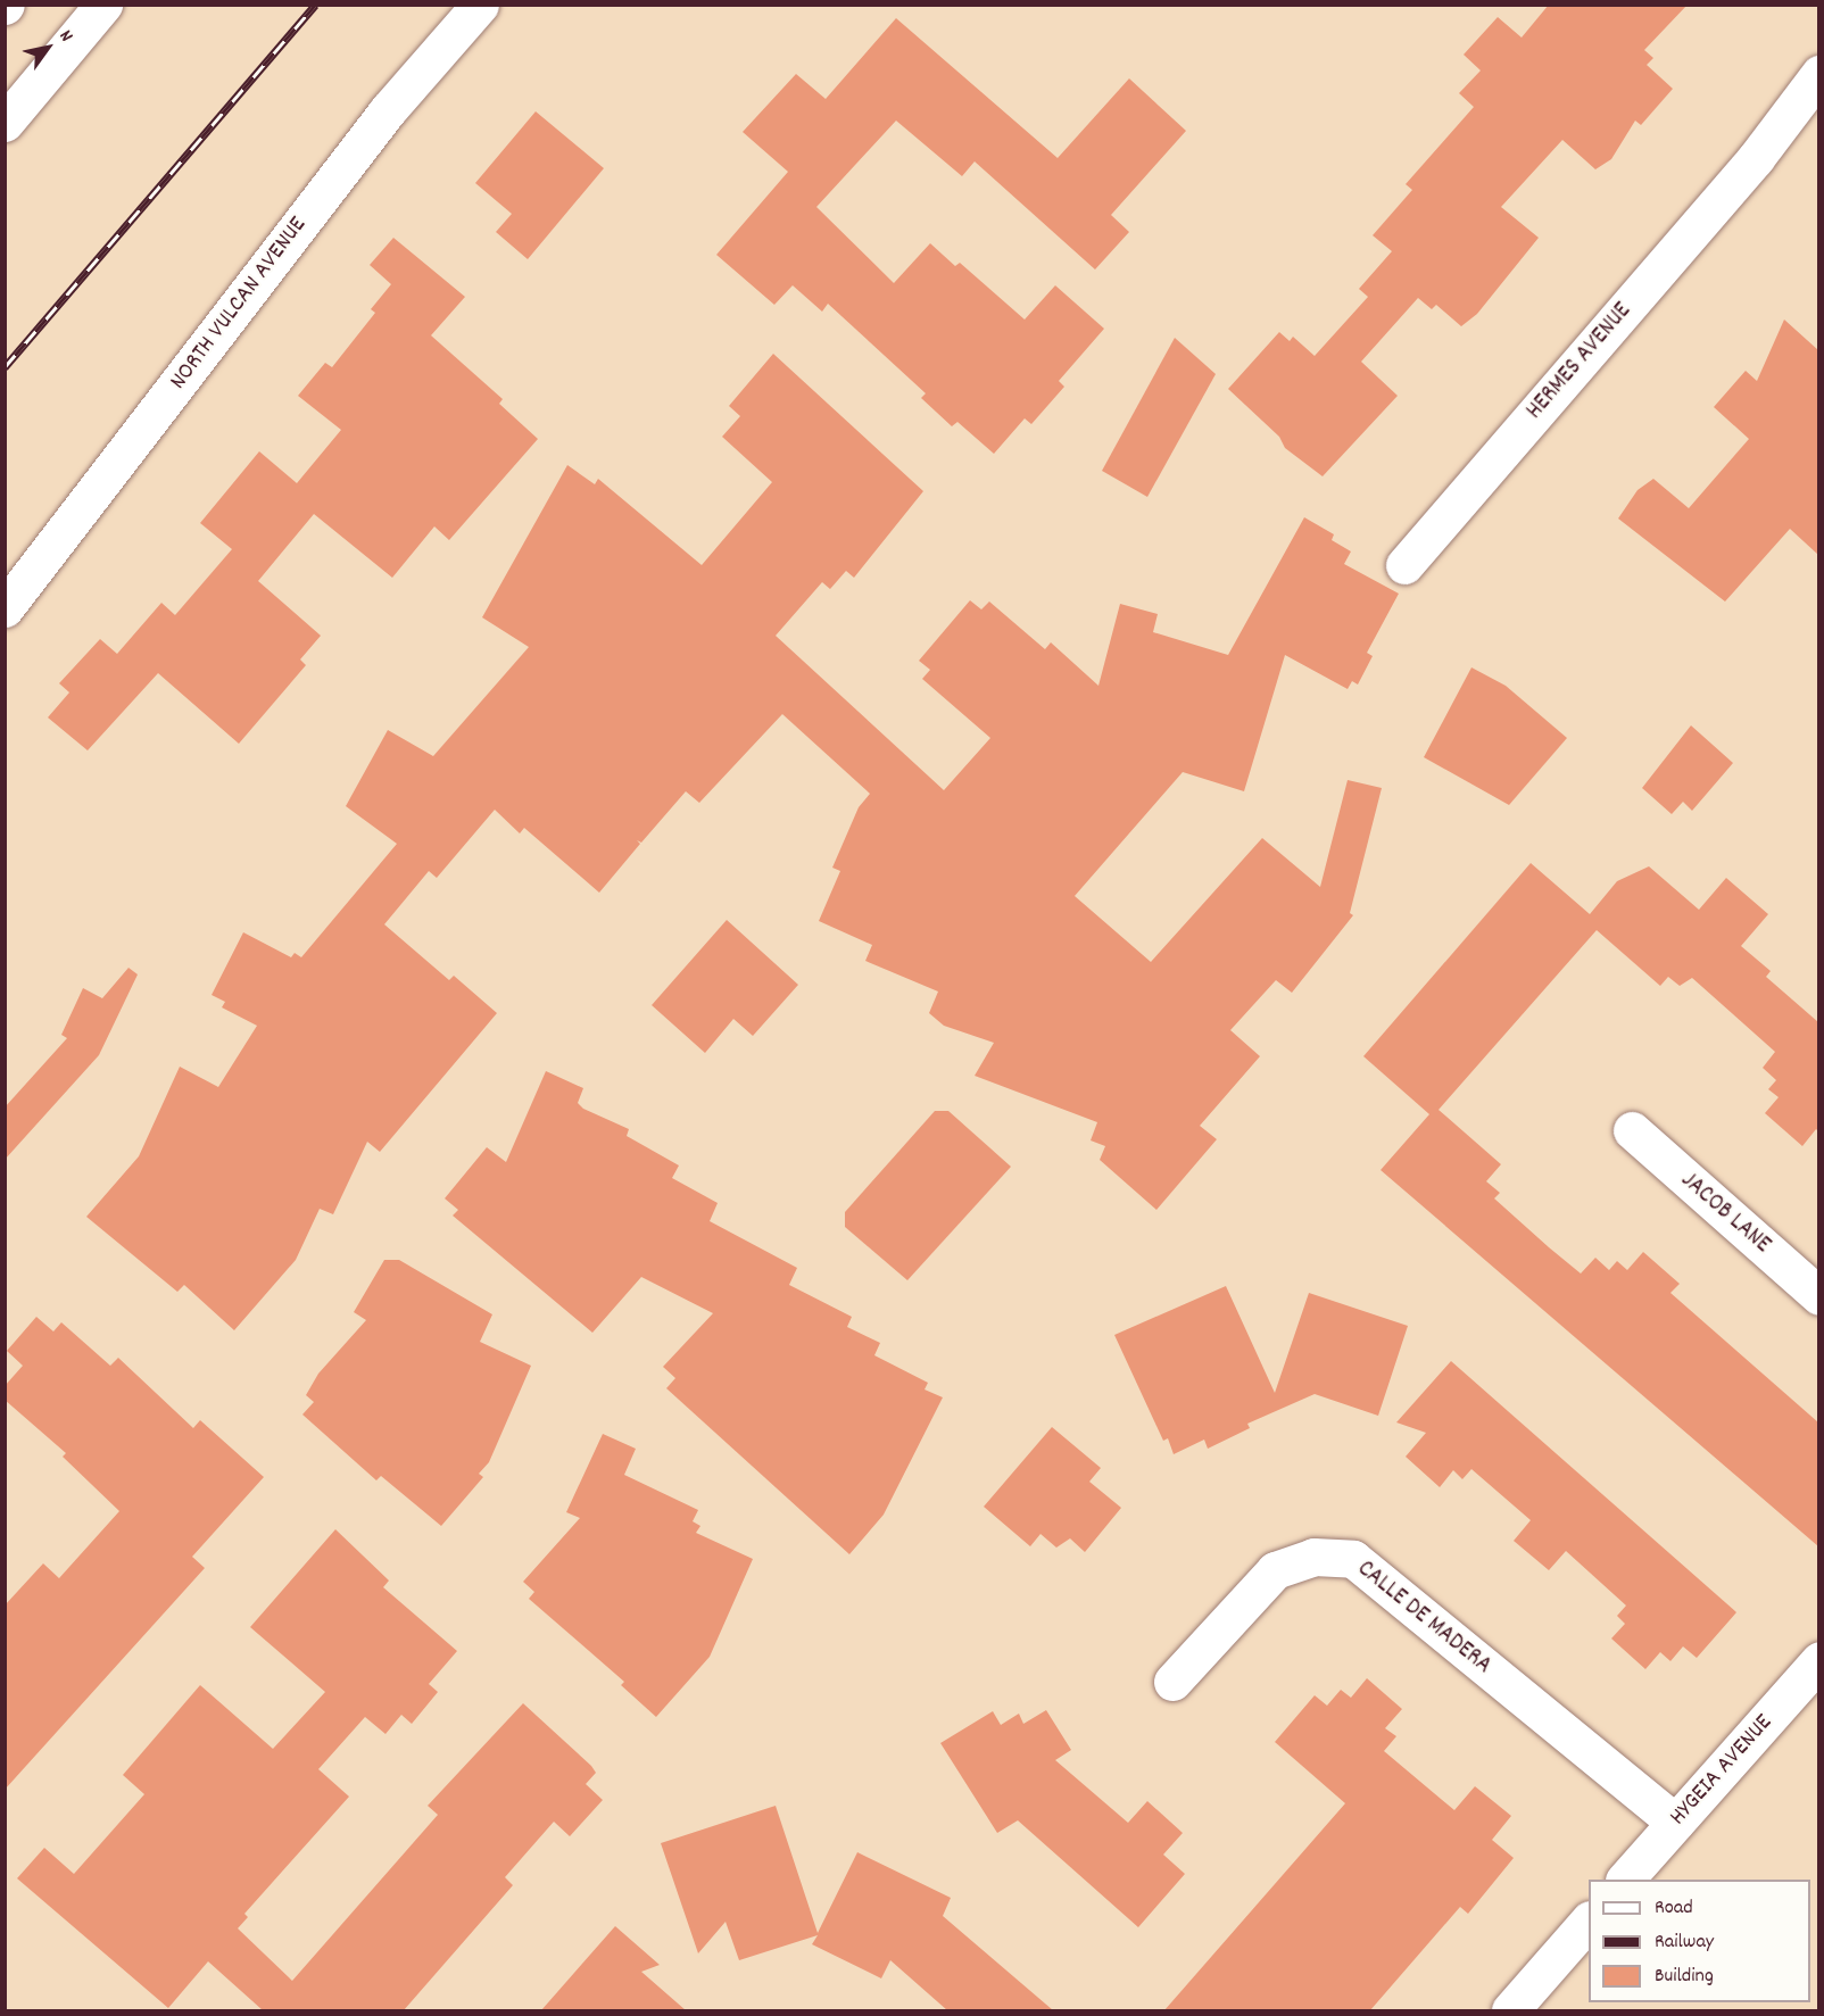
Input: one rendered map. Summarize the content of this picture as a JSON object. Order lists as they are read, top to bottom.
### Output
{
  "streets": {
    "street": [
      "NORTH VULCAN AVENUE",
      "HERMES AVENUE",
      "JACOB LANE",
      "CALLE DE MADERA",
      "HYGEIA AVENUE"
    ]
  },
  "crossings": [
    ["CALLE DE MADERA", "HYGEIA AVENUE"]
  ],
  "legend": ["Road", "Railway", "Building"],
  "north": "top right"
}
